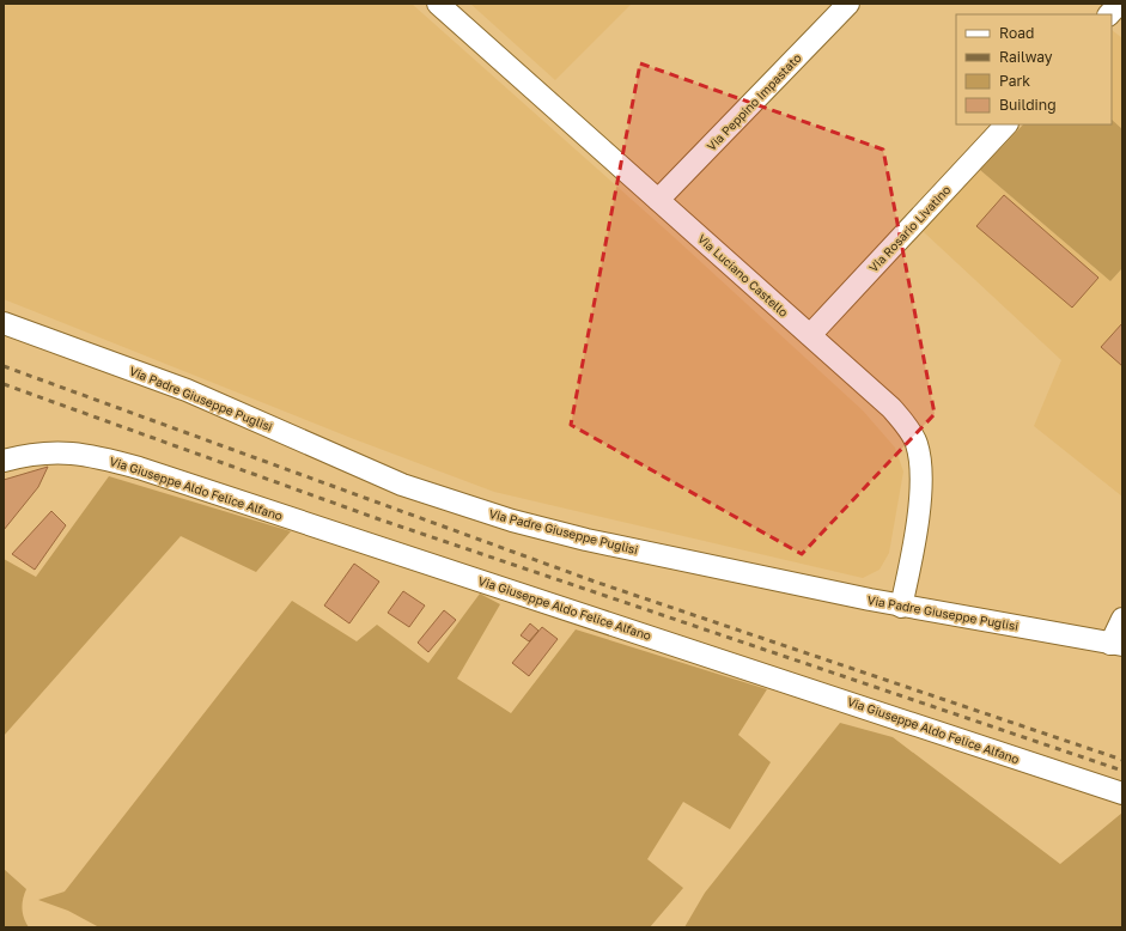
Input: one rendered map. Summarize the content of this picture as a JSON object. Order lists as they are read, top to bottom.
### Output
{
  "streets": {
    "street": [
      "Via Peppino Impastato",
      "Via Rosario Livatino",
      "Via Luciano Castello",
      "Via Padre Giuseppe Puglisi",
      "Via Giuseppe Aldo Felice Alfano"
    ]
  },
  "crossings": [
    ["Via Peppino Impastato", "Via Luciano Castello"],
    ["Via Rosario Livatino", "Via Luciano Castello"],
    ["Via Luciano Castello", "Via Padre Giuseppe Puglisi"]
  ],
  "legend": [
    "Road",
    "Railway",
    "Park",
    "Building"
  ]
}
